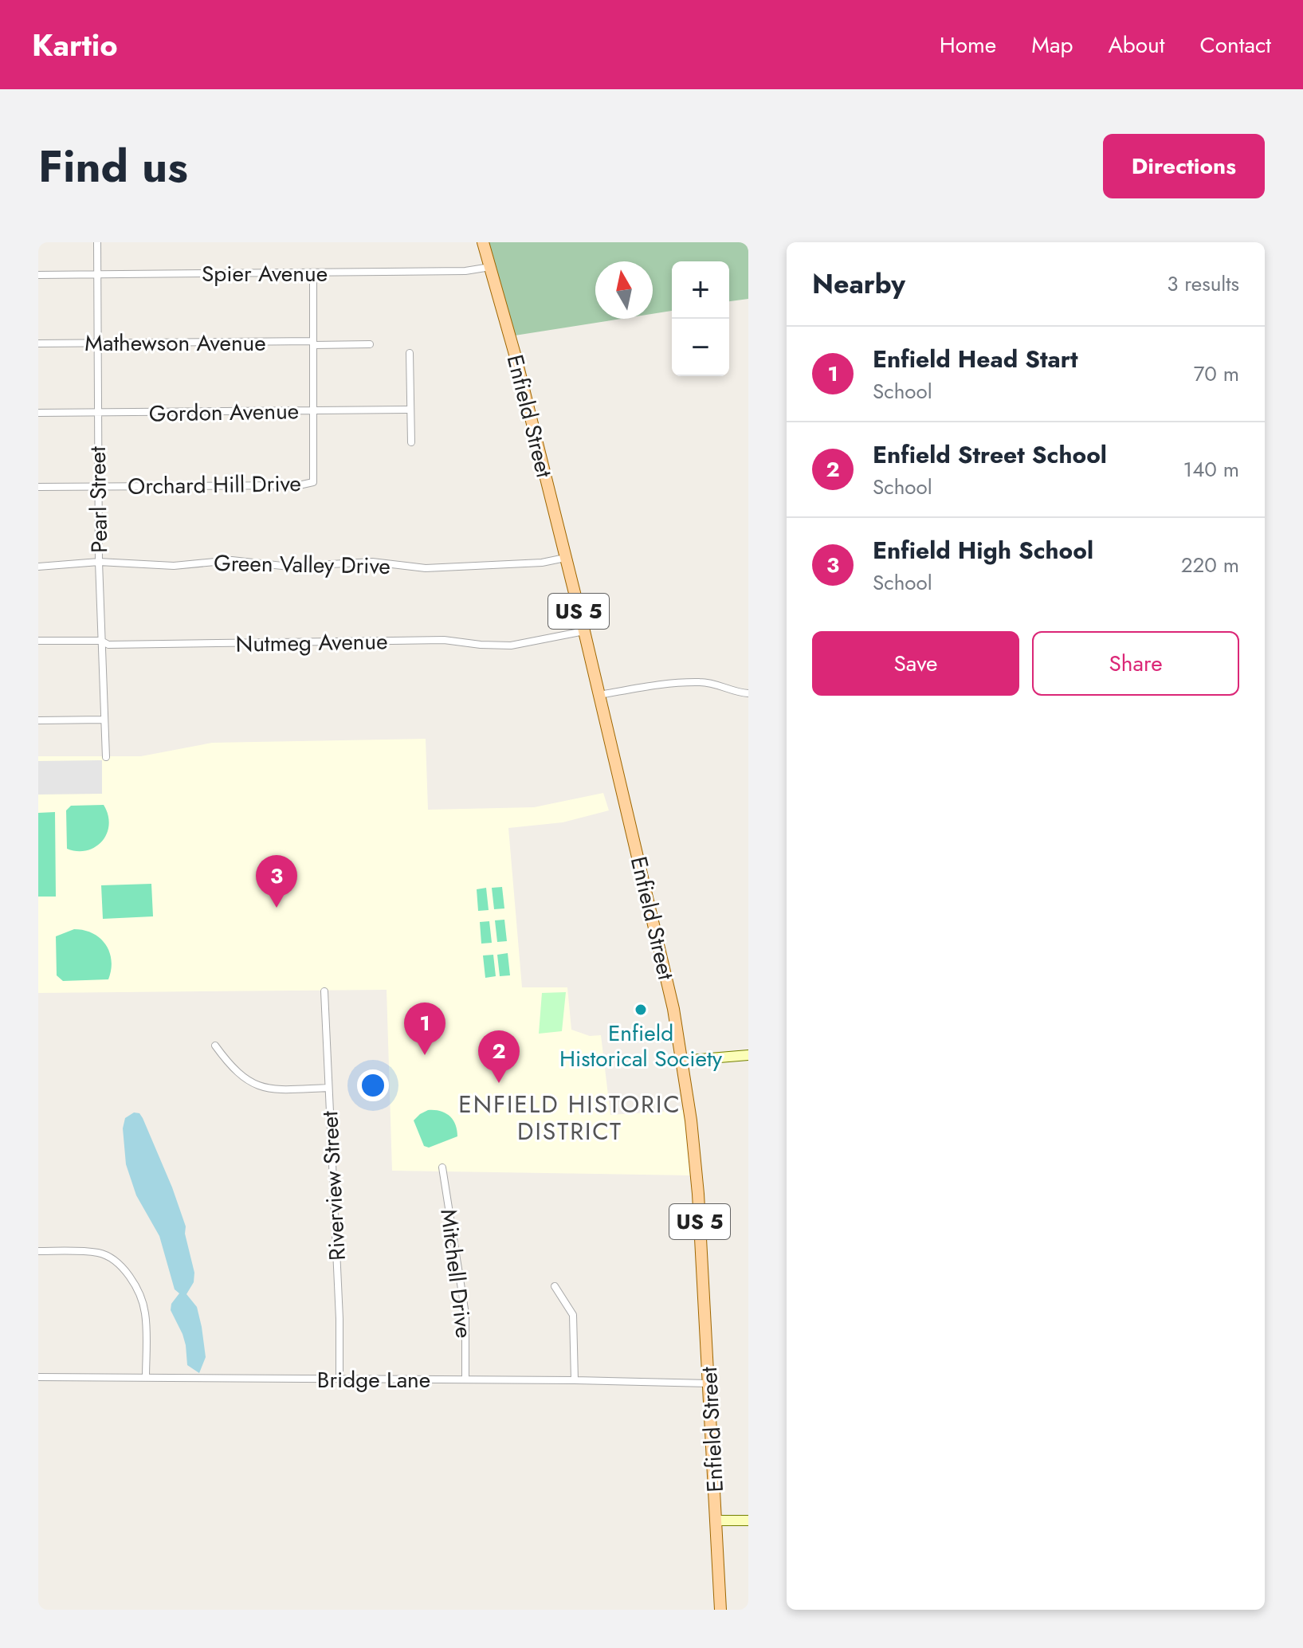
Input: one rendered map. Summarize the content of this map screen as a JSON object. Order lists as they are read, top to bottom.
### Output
{
  "streets": {
    "main road": ["Enfield Street", "US 5"],
    "street": [
      "Spier Avenue",
      "Mathewson Avenue",
      "Gordon Avenue",
      "Orchard Hill Drive",
      "Pearl Street",
      "Green Valley Drive",
      "Nutmeg Avenue",
      "Riverview Street",
      "Mitchell Drive",
      "Bridge Lane"
    ]
  },
  "crossings": [
    ["Spier Avenue", "Enfield Street"],
    ["Spier Avenue", "Pearl Street"],
    ["Mathewson Avenue", "Pearl Street"],
    ["Gordon Avenue", "Orchard Hill Drive"],
    ["Gordon Avenue", "Pearl Street"],
    ["Enfield Street", "Green Valley Drive"],
    ["Enfield Street", "Nutmeg Avenue"],
    ["Enfield Street", "Bridge Lane"],
    ["Orchard Hill Drive", "Pearl Street"],
    ["Pearl Street", "Green Valley Drive"],
    ["Pearl Street", "Nutmeg Avenue"],
    ["Riverview Street", "Bridge Lane"],
    ["Mitchell Drive", "Bridge Lane"]
  ],
  "districts": ["ENFIELD HISTORIC DISTRICT"],
  "places": ["Enfield Historical Society"],
  "north": "top",
  "page": {
    "header": "Kartio",
    "nav": [
      "Home",
      "Map",
      "About",
      "Contact"
    ],
    "title": "Find us",
    "buttons": [
      "Directions",
      ["Save", "Share"]
    ],
    "heading": ["Nearby", "3 results"],
    "map_buttons": ["+", "−"],
    "list": [
      {
        "mark": "1",
        "name": "Enfield Head Start",
        "note": "School",
        "value": "70 m"
      },
      {
        "mark": "2",
        "name": "Enfield Street School",
        "note": "School",
        "value": "140 m"
      },
      {
        "mark": "3",
        "name": "Enfield High School",
        "note": "School",
        "value": "220 m"
      }
    ],
    "pins": ["3", "1", "2"]
  }
}
